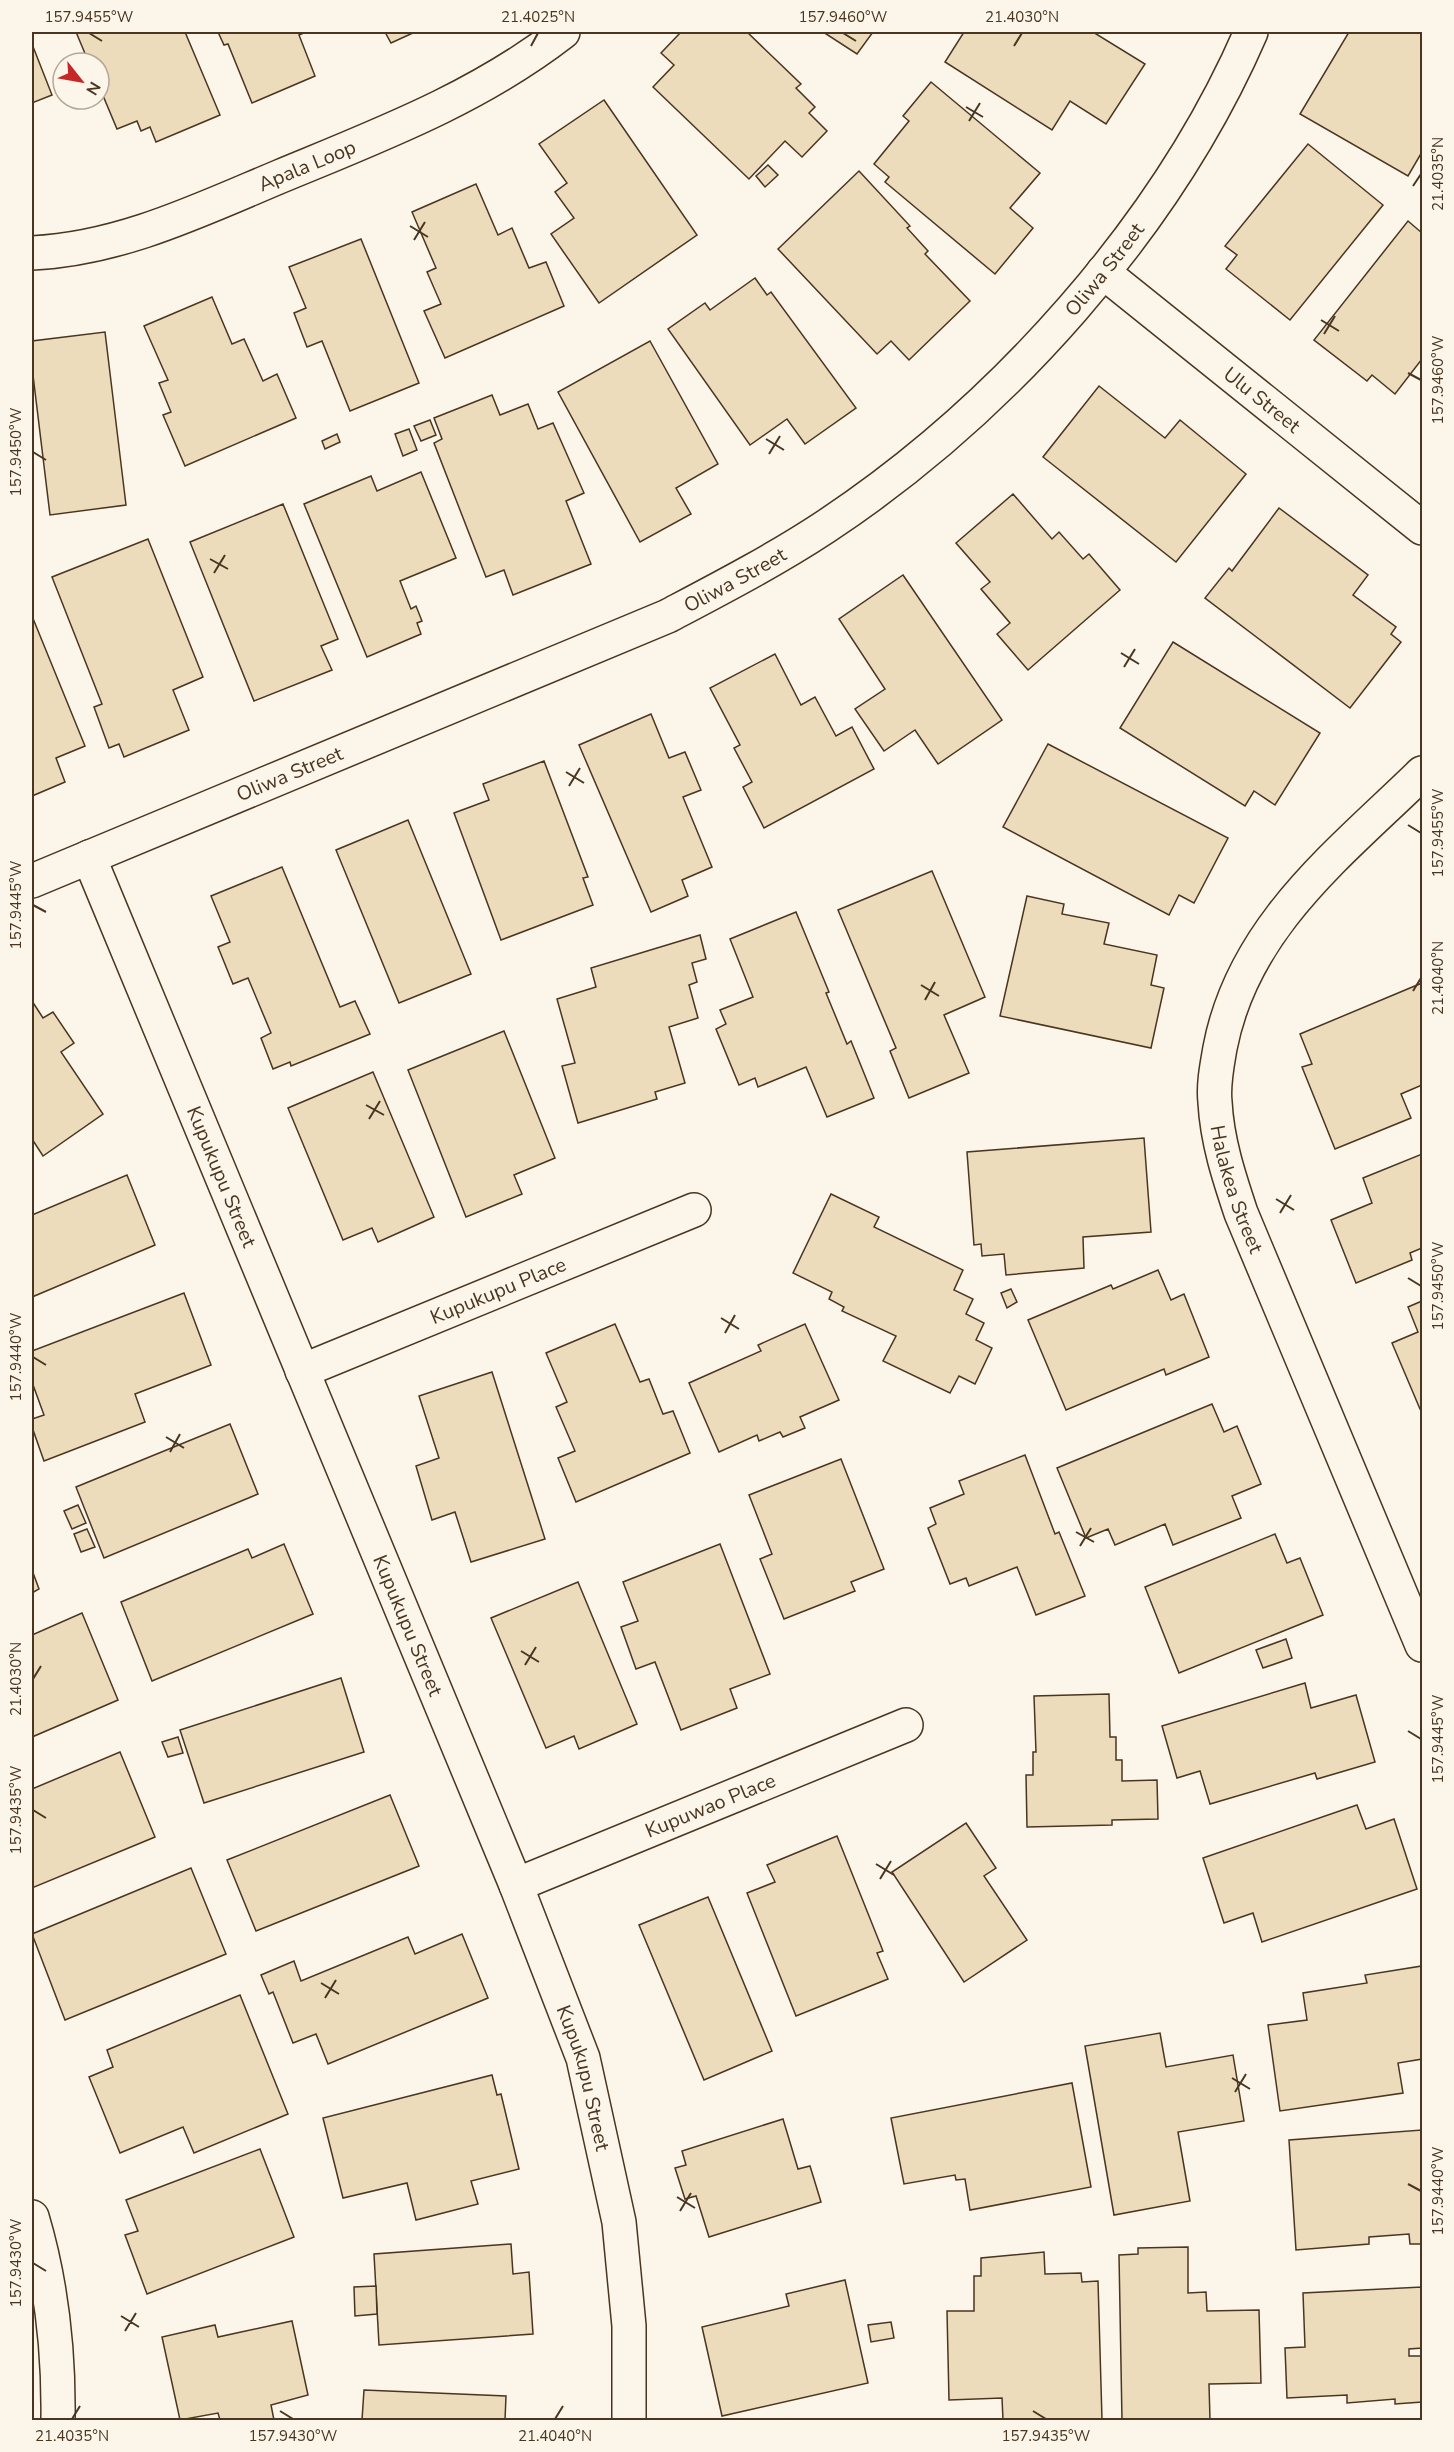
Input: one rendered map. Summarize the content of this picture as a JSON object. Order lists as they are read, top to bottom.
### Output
{
  "streets": {
    "street": [
      "Apala Loop",
      "Oliwa Street",
      "Ulu Street",
      "Kupukupu Street",
      "Halakea Street",
      "Kupukupu Place",
      "Kupuwao Place"
    ]
  },
  "crossings": [
    ["Oliwa Street", "Ulu Street"],
    ["Oliwa Street", "Kupukupu Street"],
    ["Kupukupu Street", "Kupukupu Place"],
    ["Kupukupu Street", "Kupuwao Place"]
  ],
  "north": "bottom right",
  "coordinates": [
    "157.9455°W",
    "21.4025°N",
    "157.9460°W",
    "21.4030°N",
    "21.4035°N",
    "157.9450°W",
    "157.9445°W",
    "21.4040°N",
    "157.9440°W",
    "157.9435°W",
    "157.9430°W"
  ]
}
